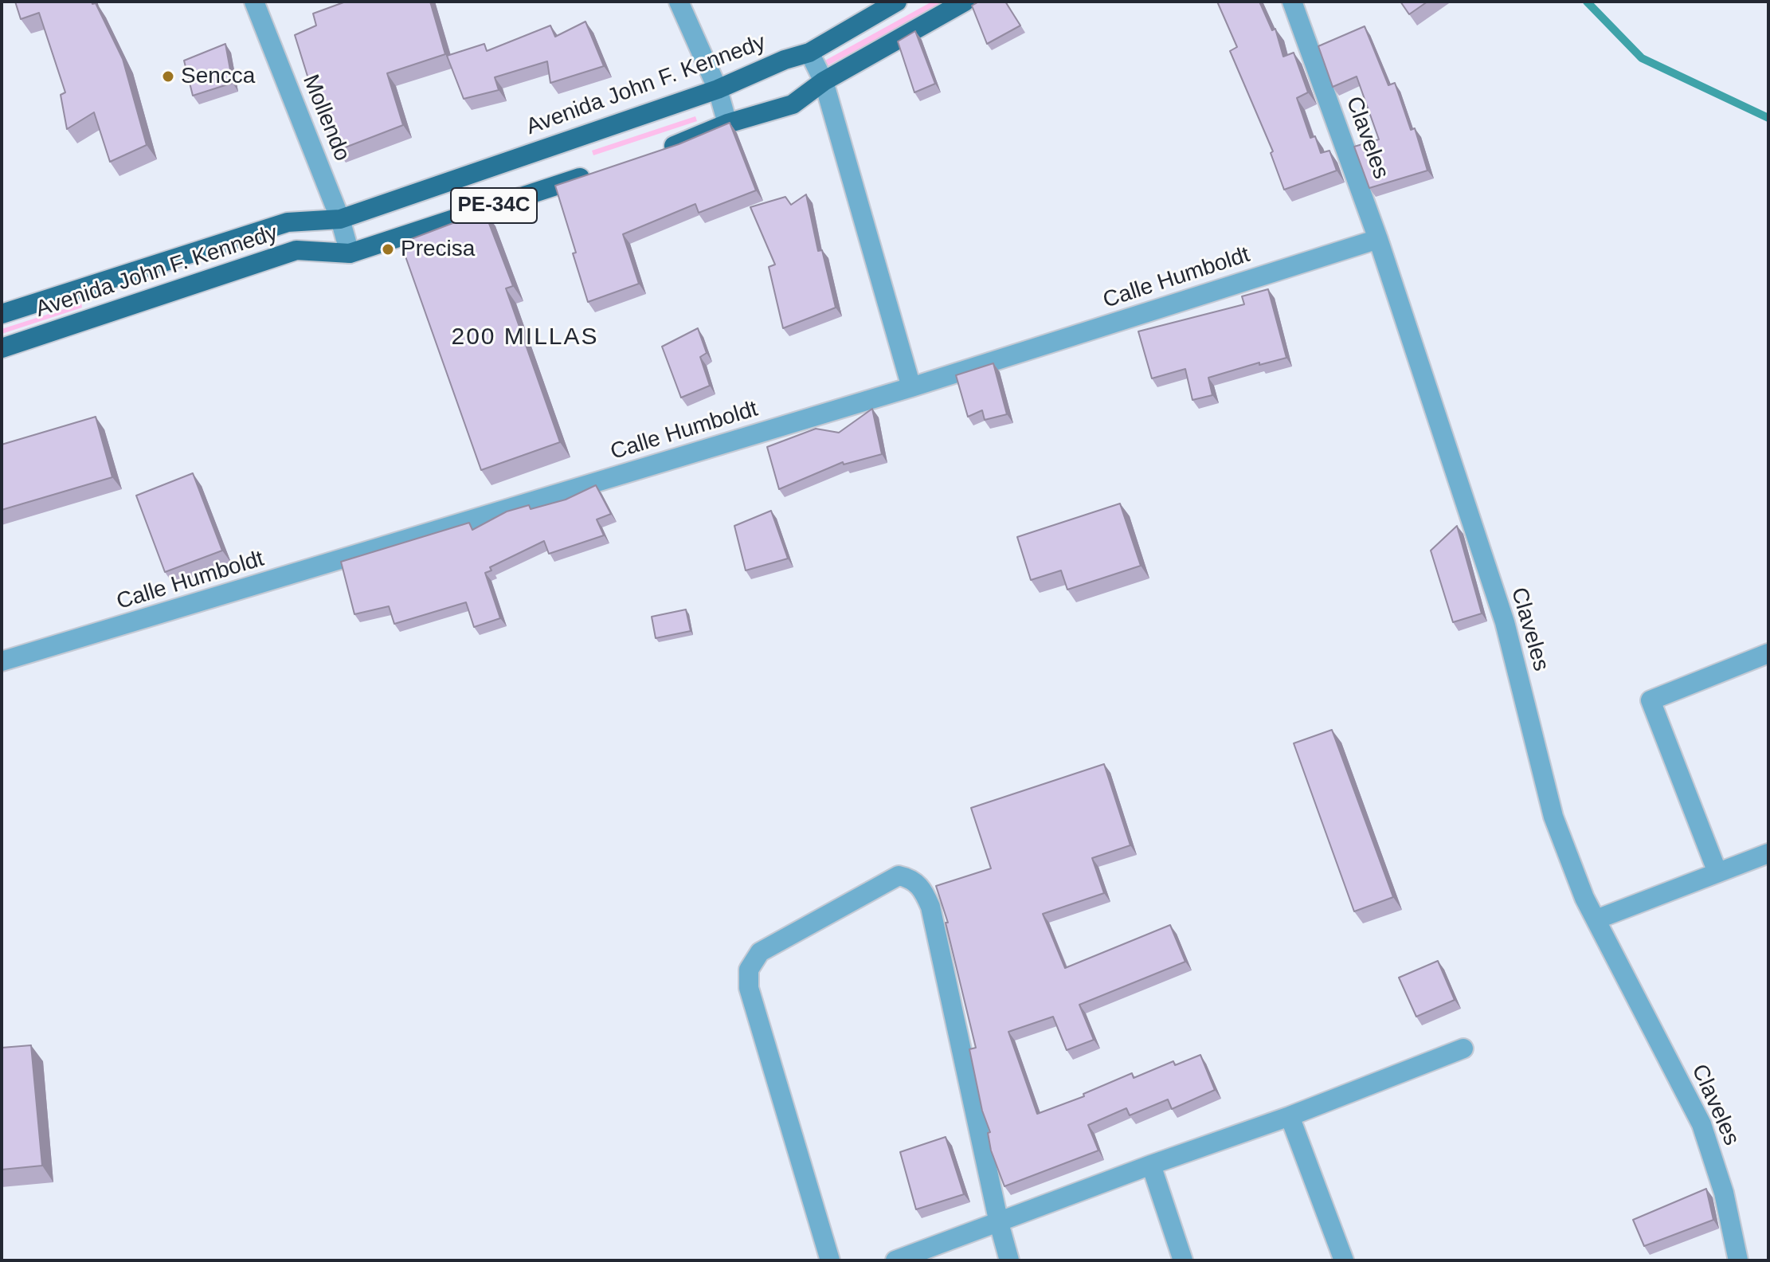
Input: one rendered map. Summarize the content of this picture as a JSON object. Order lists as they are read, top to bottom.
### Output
{
  "streets": {
    "main road": ["Avenida John F. Kennedy", "PE-34C"],
    "street": ["Mollendo", "Claveles", "Calle Humboldt"]
  },
  "crossings": [
    ["Avenida John F. Kennedy", "Mollendo"],
    ["Claveles", "Calle Humboldt"]
  ],
  "districts": ["200 MILLAS"],
  "places": ["Sencca", "Precisa"]
}
